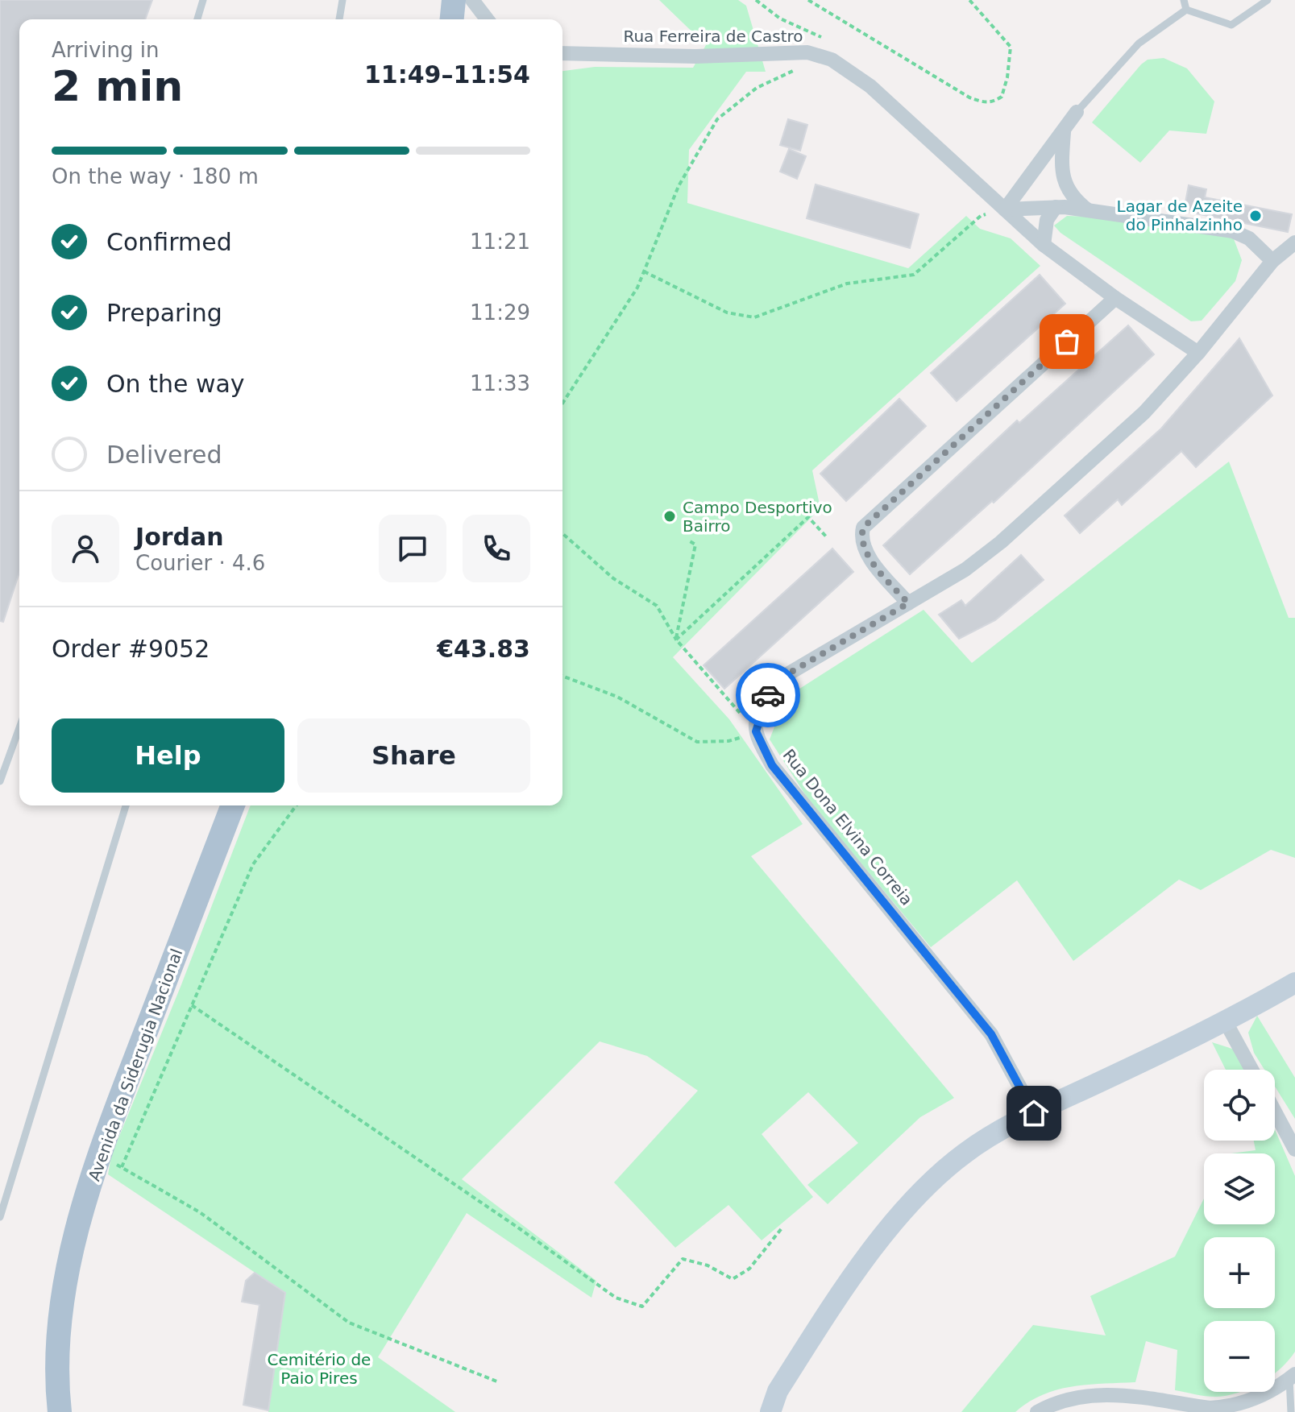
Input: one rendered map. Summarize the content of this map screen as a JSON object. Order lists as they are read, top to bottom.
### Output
{
  "streets": {
    "main road": ["Avenida da Siderugia Nacional"],
    "street": ["Rua Ferreira de Castro", "Rua Dona Elvina Correia"]
  },
  "parks": ["Cemitério de Paio Pires"],
  "places": ["Lagar de Azeite do Pinhalzinho", "Campo Desportivo Bairro"],
  "page": {
    "heading": ["2 min", "Arriving in", "11:49–11:54"],
    "panel": [
      "Jordan",
      "Courier · 4.6",
      "Order #9052",
      "€43.83"
    ],
    "bar": "On the way · 180 m",
    "list": [
      ["Confirmed", "11:21"],
      ["Preparing", "11:29"],
      ["On the way", "11:33"],
      "Delivered"
    ],
    "buttons": ["Help", "Share"],
    "map_buttons": ["+", "−"]
  }
}
